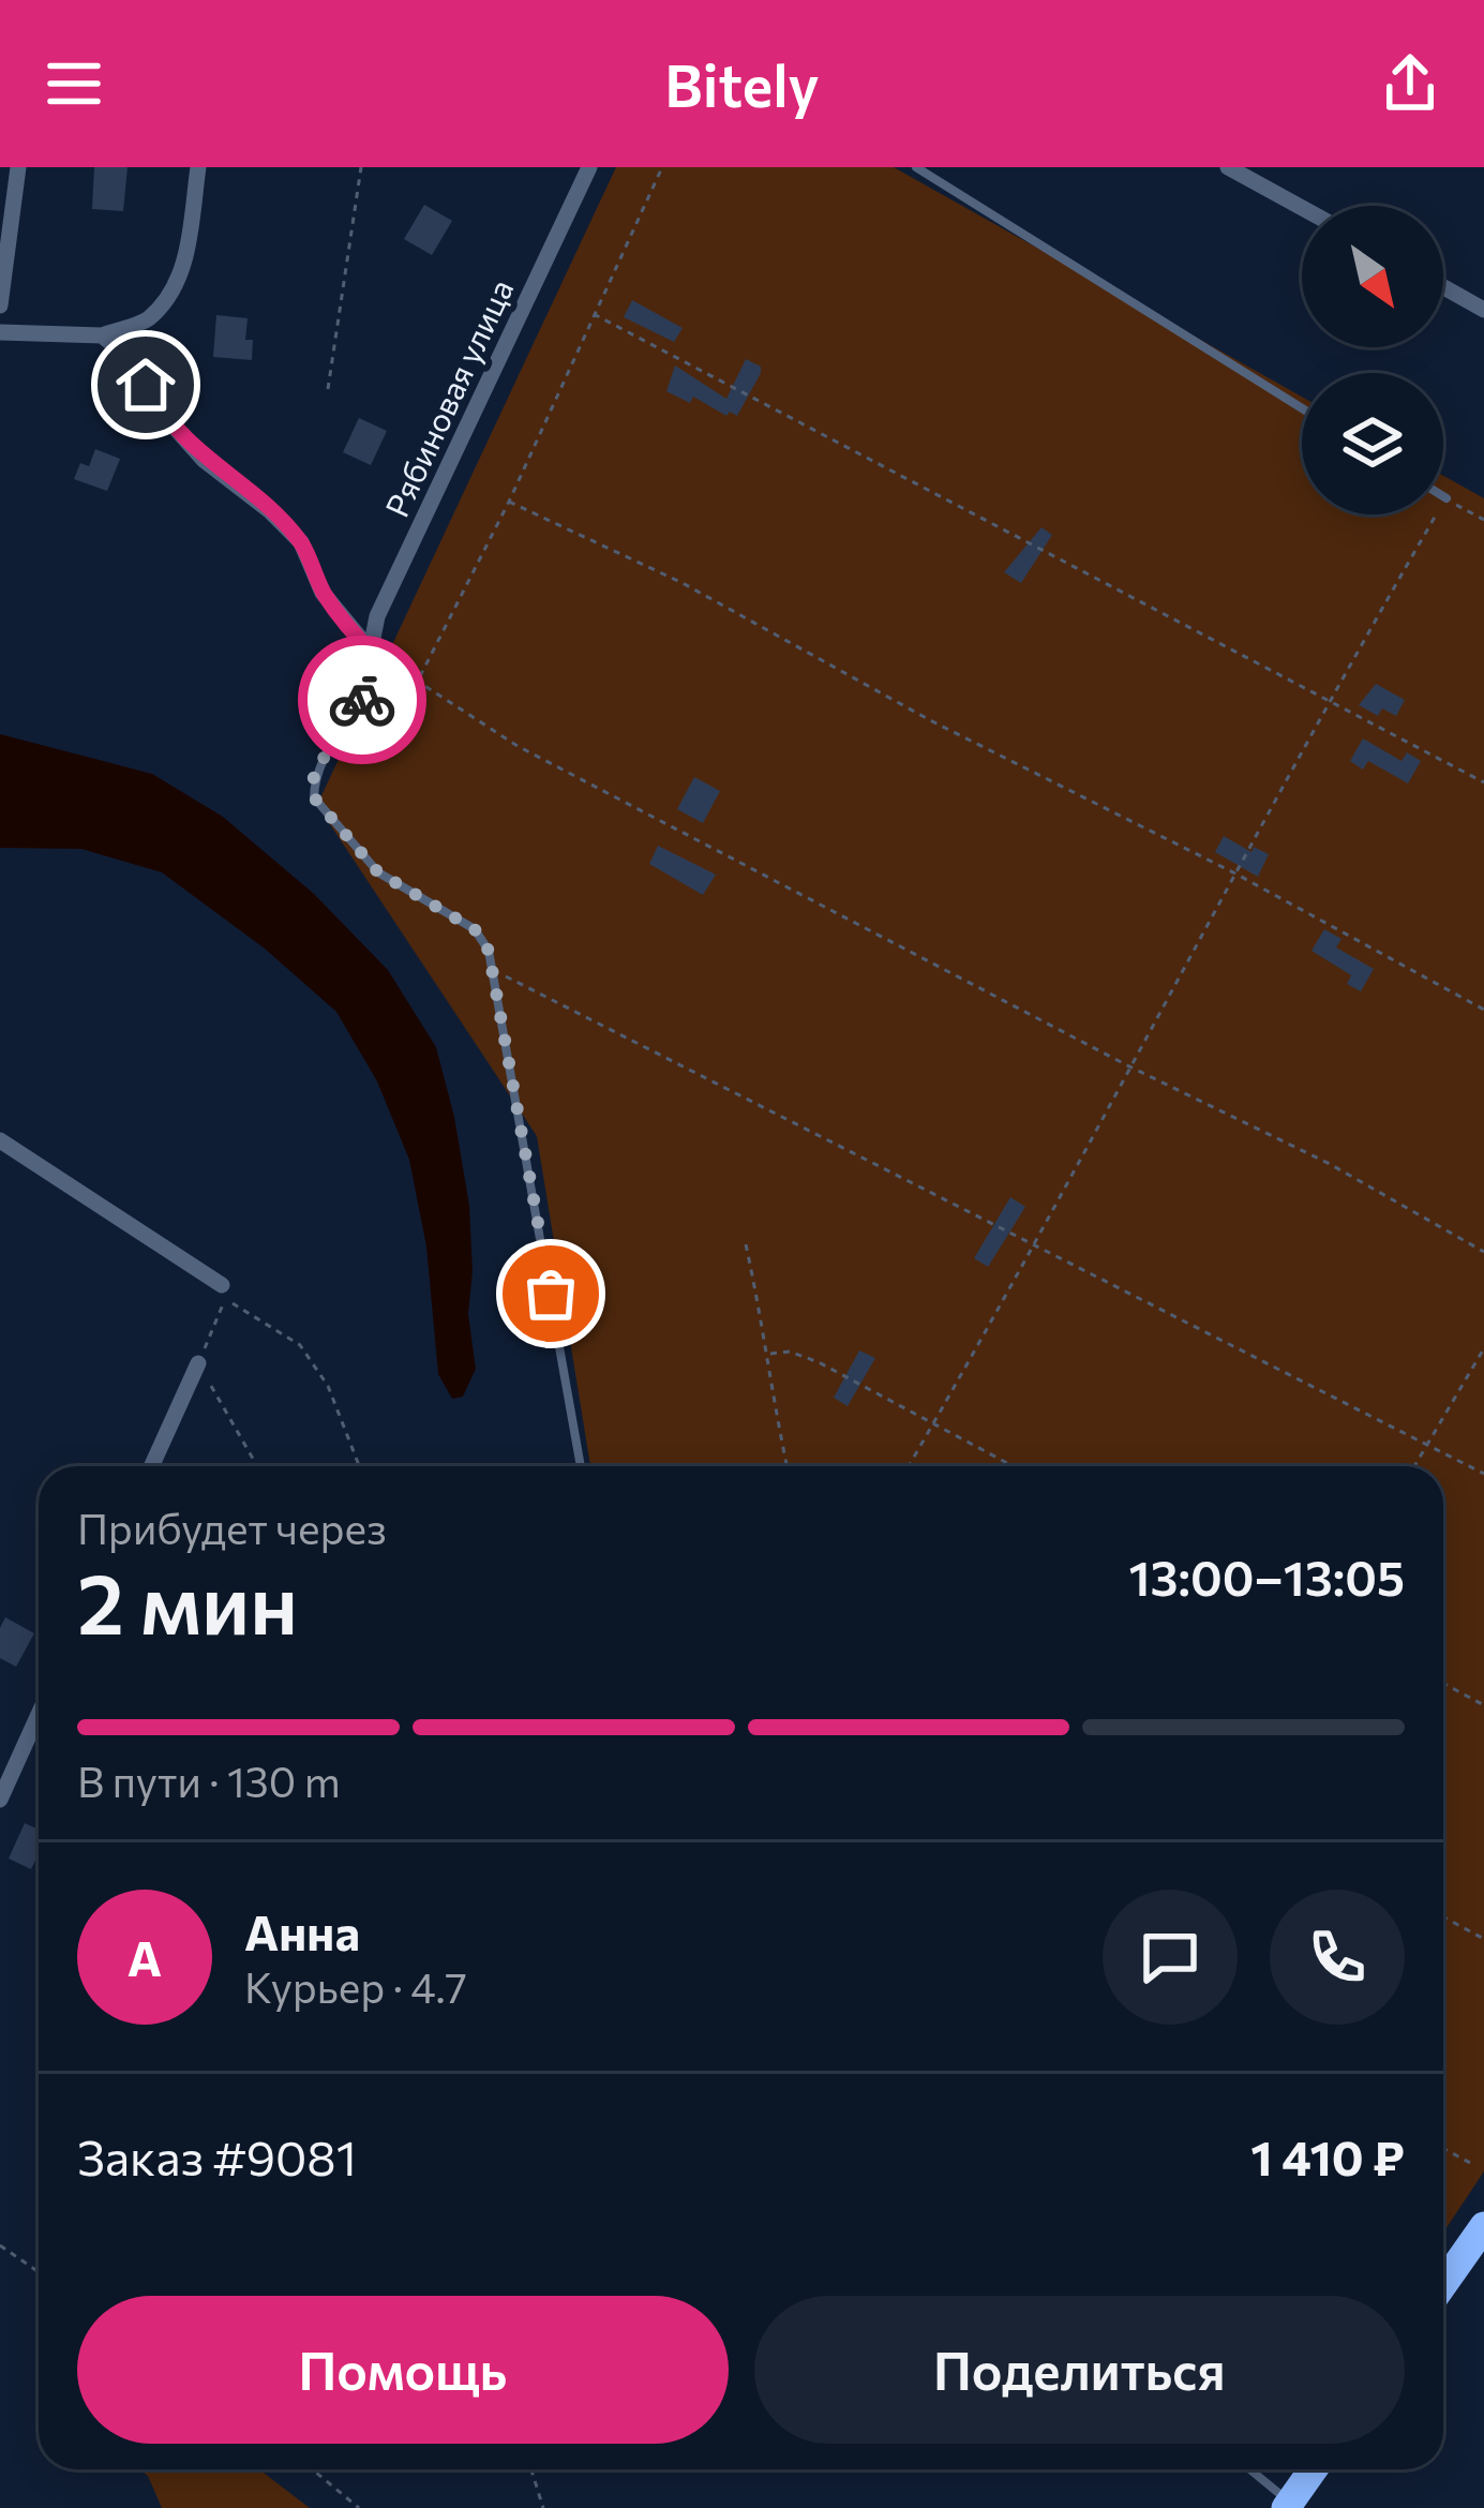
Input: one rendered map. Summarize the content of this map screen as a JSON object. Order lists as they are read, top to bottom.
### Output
{
  "streets": {
    "street": ["Рябиновая улица"]
  },
  "north": "bottom right",
  "page": {
    "header": "Bitely",
    "heading": ["2 мин", "Прибудет через", "13:00–13:05"],
    "panel": [
      "Анна",
      "Курьер · 4.7",
      "Заказ #9081",
      "1 410 ₽"
    ],
    "bar": "В пути · 130 m",
    "round": "А",
    "buttons": ["Помощь", "Поделиться"]
  }
}
